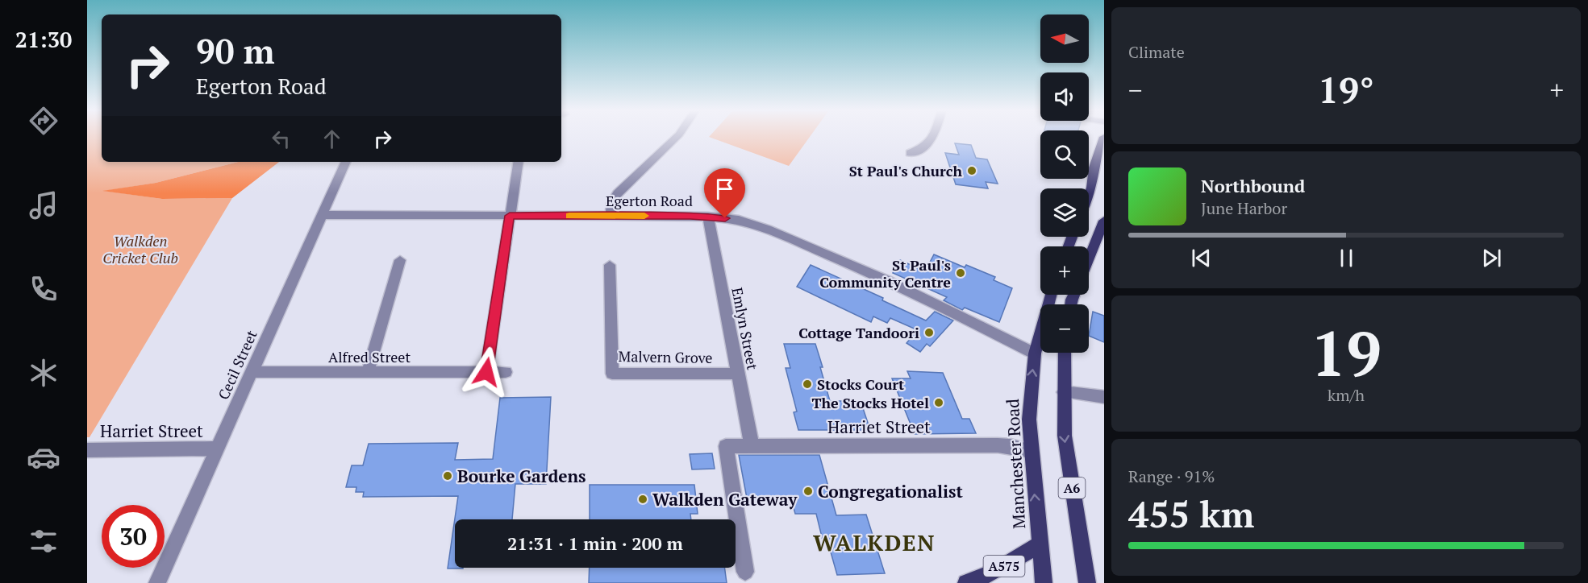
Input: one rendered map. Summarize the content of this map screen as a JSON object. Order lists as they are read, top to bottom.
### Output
{
  "streets": {
    "main road": ["Manchester Road", "A6", "A575"],
    "street": [
      "Egerton Road",
      "Emlyn Street",
      "Alfred Street",
      "Malvern Grove",
      "Cecil Street",
      "Harriet Street"
    ]
  },
  "crossings": [
    ["Egerton Road", "Emlyn Street"],
    ["Egerton Road", "Cecil Street"],
    ["Egerton Road", "Manchester Road"],
    ["Emlyn Street", "Malvern Grove"],
    ["Emlyn Street", "Harriet Street"],
    ["Alfred Street", "Cecil Street"],
    ["Cecil Street", "Harriet Street"],
    ["Harriet Street", "Manchester Road"],
    ["Manchester Road", "A575"]
  ],
  "districts": ["WALKDEN"],
  "parks": ["Walkden Cricket Club"],
  "places": [
    "St Paul's Church",
    "St Paul's Community Centre",
    "Cottage Tandoori",
    "Stocks Court",
    "The Stocks Hotel",
    "Bourke Gardens",
    "Congregationalist",
    "Walkden Gateway"
  ],
  "north": "left",
  "page": {
    "tabs": "21:30",
    "tile": [
      "Climate",
      ["19", "km/h"],
      ["Range · 91%", "455 km"]
    ],
    "map_buttons": ["+", "−"],
    "turn": ["90 m", "Egerton Road"],
    "heat": ["−", "19°", "+"],
    "song": ["Northbound", "June Harbor"],
    "limit": "30",
    "trip": "21:31 · 1 min · 200 m"
  }
}
